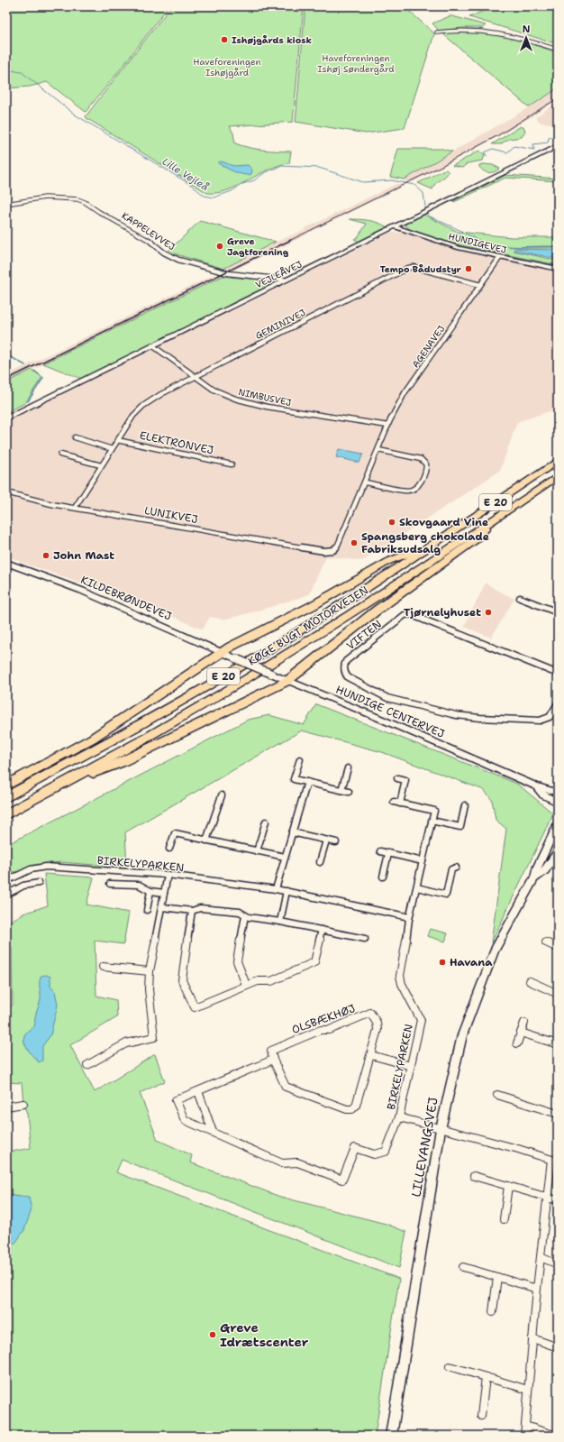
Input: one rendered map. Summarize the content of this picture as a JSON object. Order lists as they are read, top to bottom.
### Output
{
  "streets": {
    "highway": ["E 20", "KØGE BUGT MOTORVEJEN"],
    "street": [
      "KAPPELEVVEJ",
      "HUNDIGEVEJ",
      "VEJLEÅVEJ",
      "GEMINIVEJ",
      "AGENAVEJ",
      "NIMBUSVEJ",
      "ELEKTRONVEJ",
      "LUNIKVEJ",
      "KILDEBRØNDEVEJ",
      "VIFTEN",
      "HUNDIGE CENTERVEJ",
      "BIRKELYPARKEN",
      "OLSBÆKHØJ",
      "LILLEVANGSVEJ"
    ]
  },
  "crossings": [
    ["KAPPELEVVEJ", "VEJLEÅVEJ"],
    ["HUNDIGEVEJ", "VEJLEÅVEJ"],
    ["HUNDIGEVEJ", "AGENAVEJ"],
    ["VEJLEÅVEJ", "NIMBUSVEJ"],
    ["GEMINIVEJ", "AGENAVEJ"],
    ["GEMINIVEJ", "NIMBUSVEJ"],
    ["GEMINIVEJ", "ELEKTRONVEJ"],
    ["GEMINIVEJ", "LUNIKVEJ"],
    ["AGENAVEJ", "NIMBUSVEJ"],
    ["AGENAVEJ", "LUNIKVEJ"],
    ["KILDEBRØNDEVEJ", "HUNDIGE CENTERVEJ"],
    ["BIRKELYPARKEN", "LILLEVANGSVEJ"]
  ],
  "water": ["Lille Vejleå"],
  "parks": ["Haveforeningen Ishøj Søndergård", "Haveforeningen Ishøjgård"],
  "places": [
    "Ishøjgårds kiosk",
    "Greve Jagtforening",
    "Tempo Bådudstyr",
    "Skovgaard Vine",
    "Spangsberg chokolade Fabriksudsalg",
    "John Mast",
    "Tjørnelyhuset",
    "Havana",
    "Greve Idrætscenter"
  ],
  "north": "top"
}
